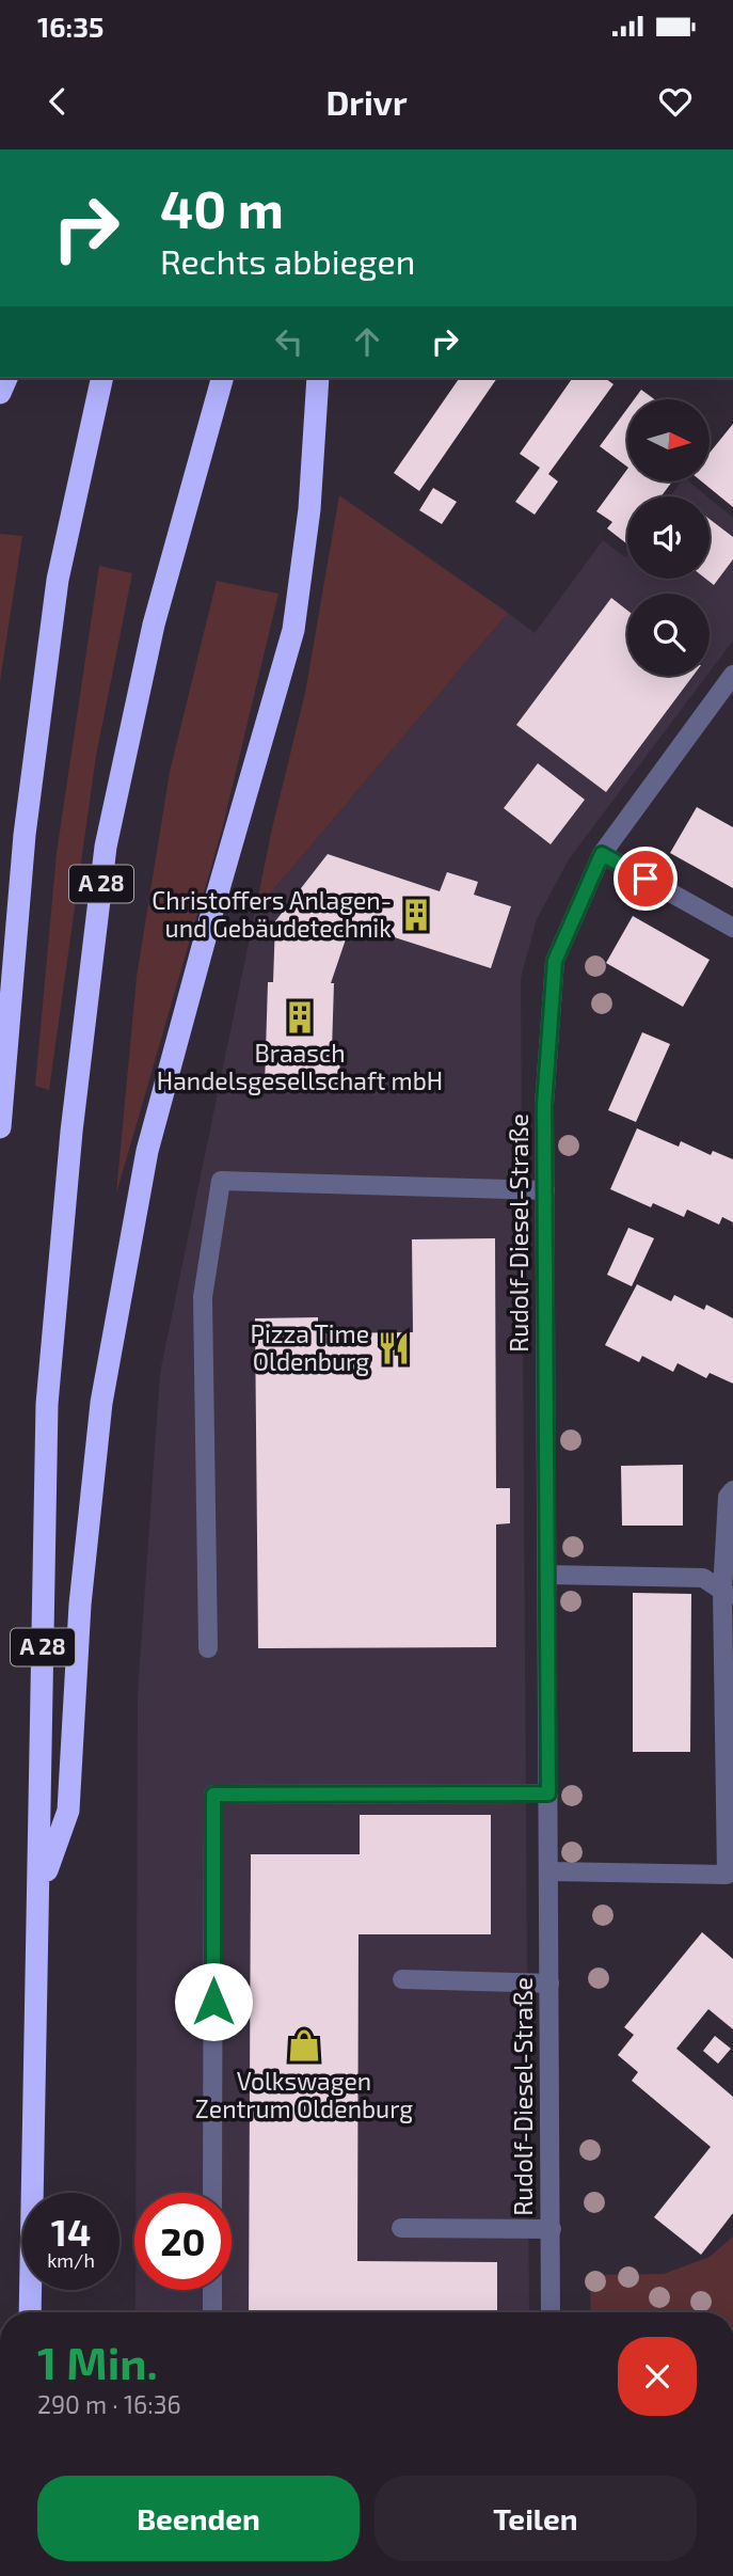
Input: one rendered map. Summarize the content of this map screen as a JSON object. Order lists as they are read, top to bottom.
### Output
{
  "streets": {
    "highway": ["A 28"],
    "street": ["Rudolf-Diesel-Straße"]
  },
  "places": {
    "building": ["Christoffers Anlagen- und Gebäudetechnik", "Braasch Handelsgesellschaft mbH"],
    "restaurant": ["Pizza Time Oldenburg"],
    "shop": ["Volkswagen Zentrum Oldenburg"]
  },
  "north": "right",
  "page": {
    "status": "16:35",
    "header": "Drivr",
    "turn": ["40 m", "Rechts abbiegen"],
    "speed": "14 km/h",
    "limit": "20",
    "heading": ["1 Min.", "290 m · 16:36"],
    "buttons": ["Beenden", "Teilen"]
  }
}
